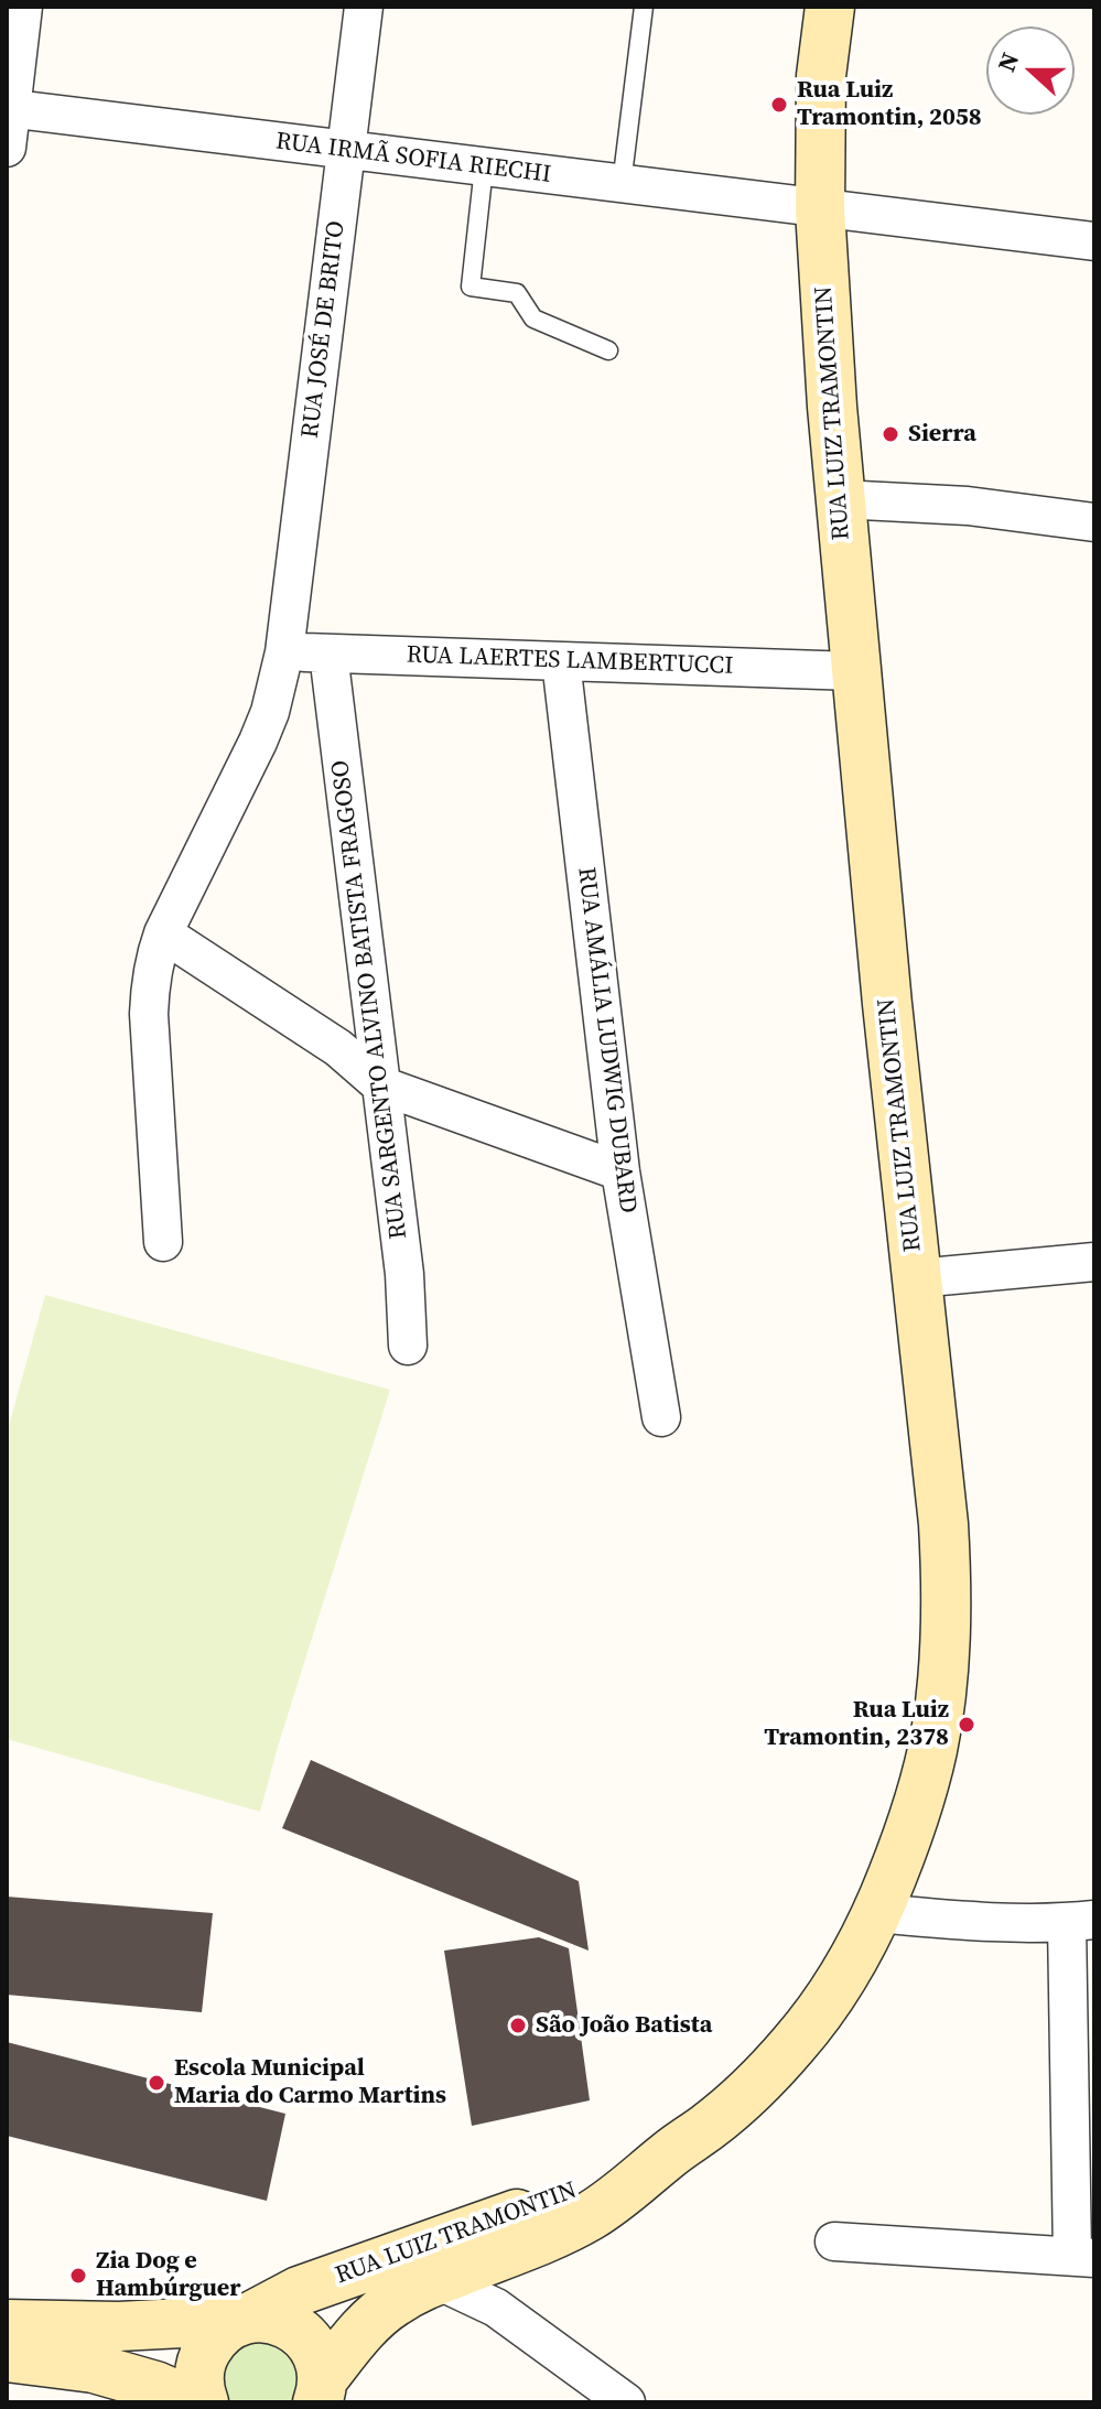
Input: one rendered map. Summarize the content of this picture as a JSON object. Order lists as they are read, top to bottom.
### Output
{
  "streets": {
    "main road": ["RUA LUIZ TRAMONTIN"],
    "street": [
      "RUA IRMÃ SOFIA RIECHI",
      "RUA JOSÉ DE BRITO",
      "RUA LAERTES LAMBERTUCCI",
      "RUA SARGENTO ALVINO BATISTA FRAGOSO",
      "RUA AMÁLIA LUDWIG DUBARD"
    ]
  },
  "crossings": [
    ["RUA IRMÃ SOFIA RIECHI", "RUA JOSÉ DE BRITO"],
    ["RUA IRMÃ SOFIA RIECHI", "RUA LUIZ TRAMONTIN"],
    ["RUA JOSÉ DE BRITO", "RUA LAERTES LAMBERTUCCI"],
    ["RUA LUIZ TRAMONTIN", "RUA LAERTES LAMBERTUCCI"],
    ["RUA LAERTES LAMBERTUCCI", "RUA SARGENTO ALVINO BATISTA FRAGOSO"],
    ["RUA LAERTES LAMBERTUCCI", "RUA AMÁLIA LUDWIG DUBARD"]
  ],
  "places": [
    "Rua Luiz Tramontin, 2058",
    "Sierra",
    "Rua Luiz Tramontin, 2378",
    "São João Batista",
    "Escola Municipal Maria do Carmo Martins",
    "Zia Dog e Hambúrguer"
  ],
  "north": "left"
}
